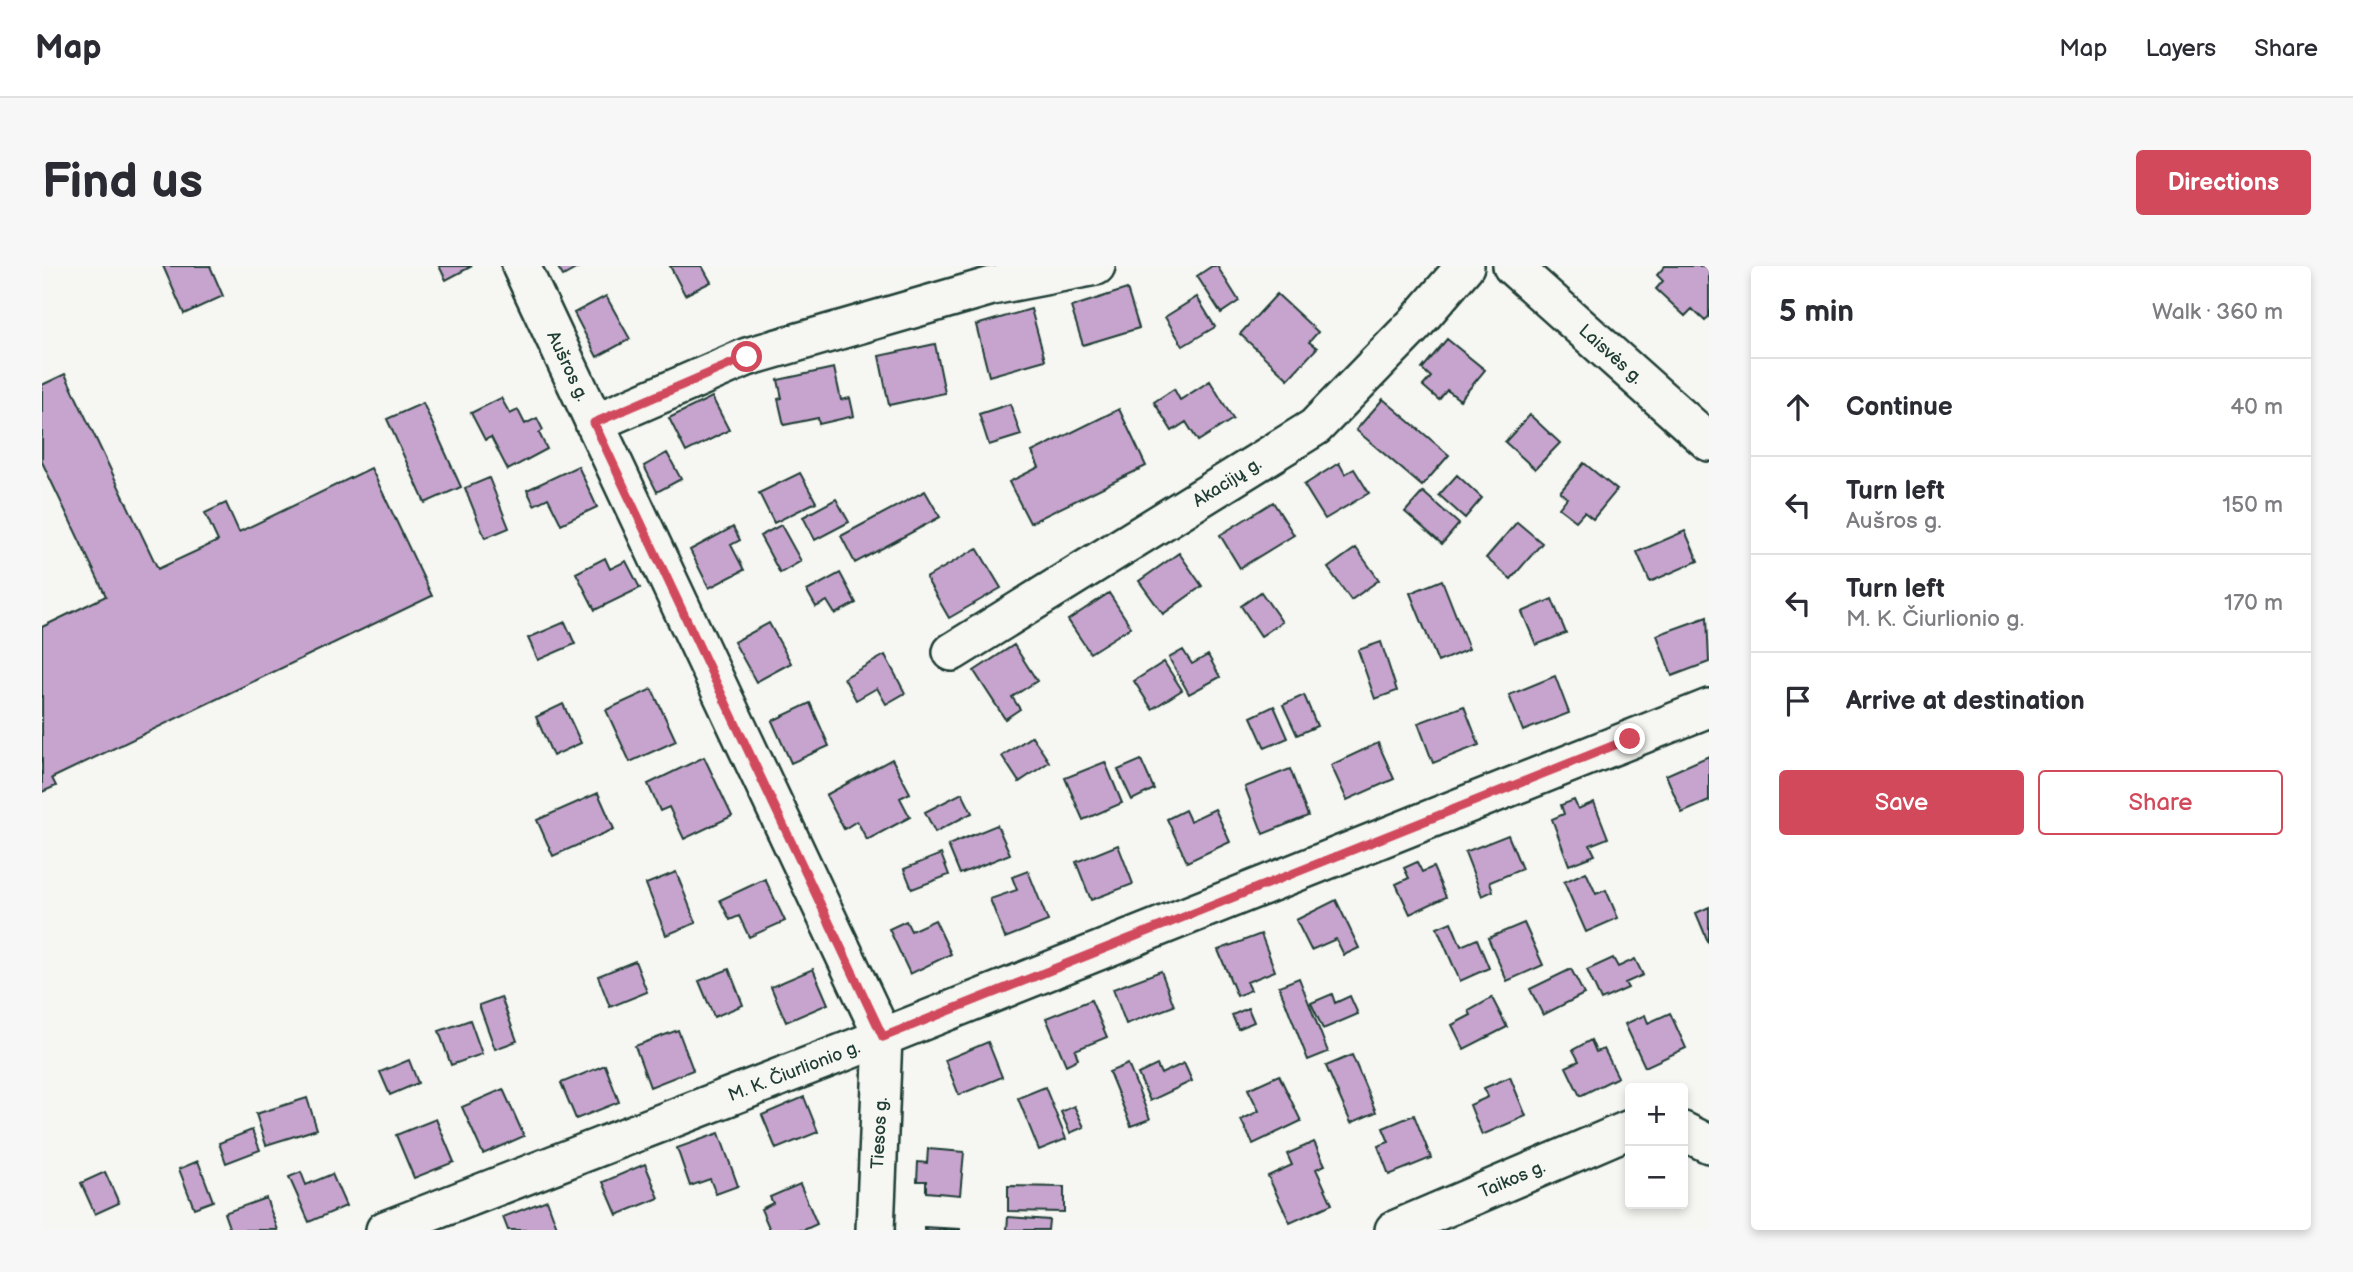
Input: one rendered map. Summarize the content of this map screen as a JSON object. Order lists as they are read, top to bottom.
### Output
{
  "streets": {
    "street": [
      "Laisvės g.",
      "Aušros g.",
      "Akacijų g.",
      "M. K. Čiurlionio g.",
      "Tiesos g.",
      "Taikos g."
    ]
  },
  "crossings": [
    ["Aušros g.", "M. K. Čiurlionio g."],
    ["Aušros g.", "Tiesos g."],
    ["M. K. Čiurlionio g.", "Tiesos g."]
  ],
  "page": {
    "header": "Map",
    "nav": ["Map", "Layers", "Share"],
    "buttons": [
      "Directions",
      ["Save", "Share"]
    ],
    "title": "Find us",
    "heading": ["5 min", "Walk · 360 m"],
    "list": [
      ["Continue", "40 m"],
      ["Turn left", "Aušros g.", "150 m"],
      ["Turn left", "M. K. Čiurlionio g.", "170 m"],
      "Arrive at destination"
    ],
    "map_buttons": ["+", "−"]
  }
}
